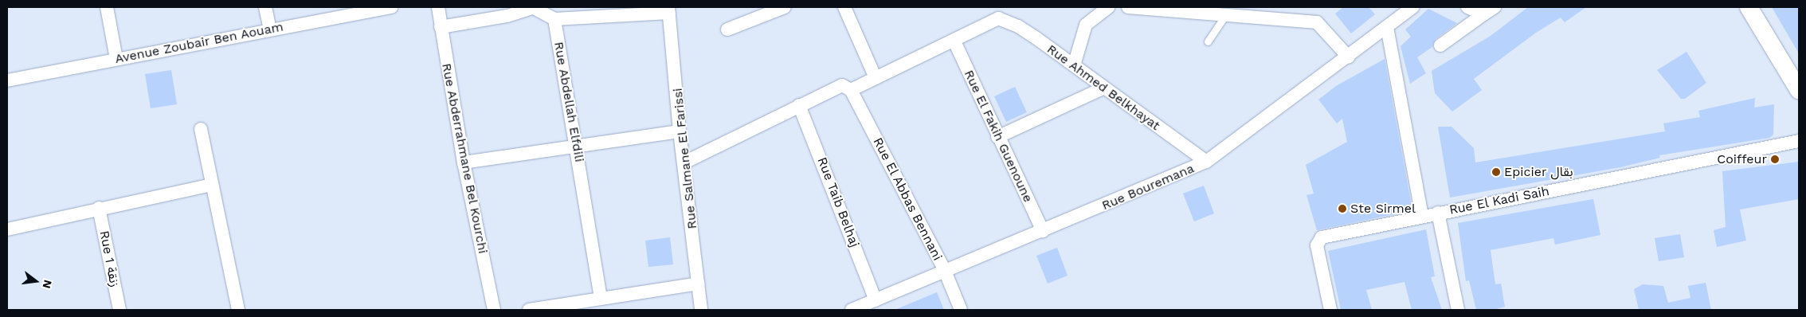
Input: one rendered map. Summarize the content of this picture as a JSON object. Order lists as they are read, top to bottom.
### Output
{
  "streets": {
    "street": [
      "Avenue Zoubair Ben Aouam",
      "Rue Ahmed Belkhayat",
      "Rue Abdellah Elfdili",
      "Rue El Fakih Guenoune",
      "Rue Abderrahmane Bel Kourchi",
      "Rue Salmane El Farissi",
      "Rue Bouremana",
      "Rue El Abbas Bennani",
      "Rue El Kadi Saih",
      "Rue Taib Belhaj",
      "Rue 1 زنقة"
    ]
  },
  "crossings": [
    ["Rue Ahmed Belkhayat", "Rue Bouremana"],
    ["Rue El Fakih Guenoune", "Rue Bouremana"],
    ["Rue Bouremana", "Rue El Abbas Bennani"],
    ["Rue Bouremana", "Rue Taib Belhaj"]
  ],
  "places": ["Coiffeur", "Epicier بقال", "Ste Sirmel"],
  "north": "right"
}
